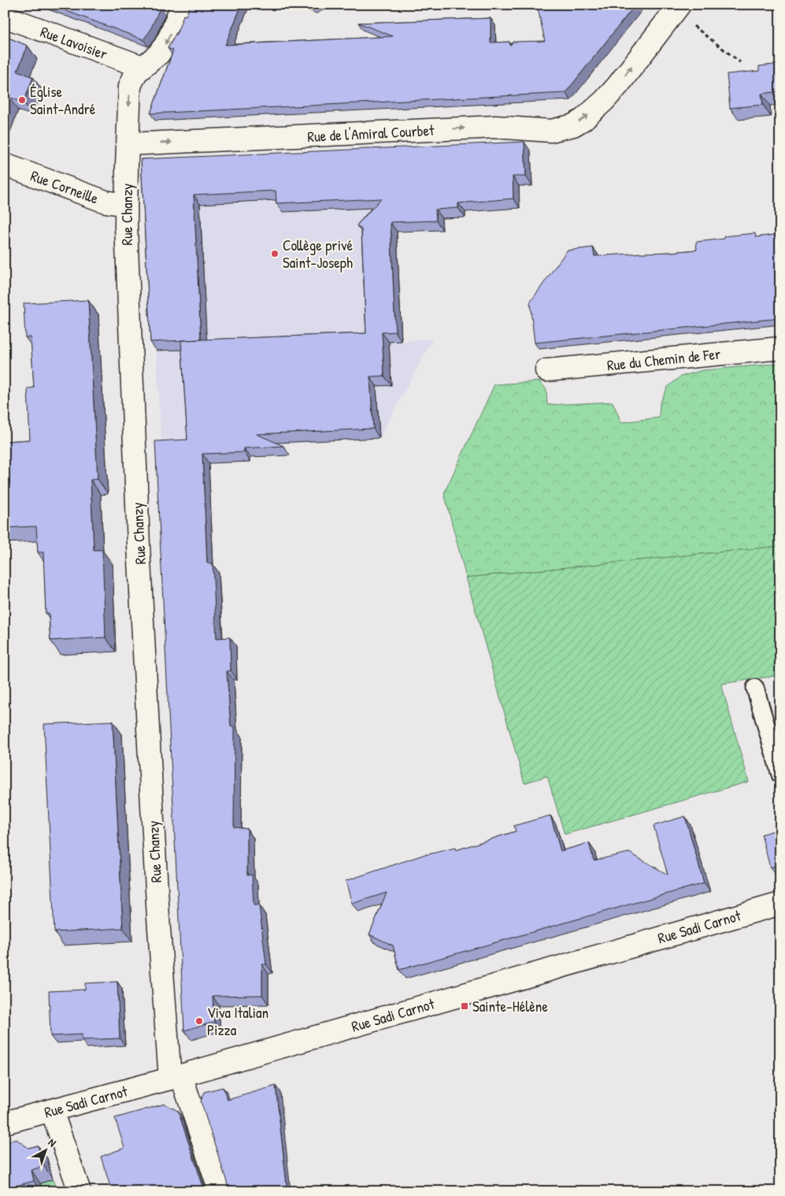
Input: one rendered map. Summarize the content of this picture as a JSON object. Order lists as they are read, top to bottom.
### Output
{
  "streets": {
    "street": [
      "Rue Lavoisier",
      "Rue de l'Amiral Courbet",
      "Rue Corneille",
      "Rue Chanzy",
      "Rue du Chemin de Fer",
      "Rue Sadi Carnot"
    ]
  },
  "crossings": [
    ["Rue Lavoisier", "Rue Chanzy"],
    ["Rue de l'Amiral Courbet", "Rue Chanzy"],
    ["Rue Corneille", "Rue Chanzy"],
    ["Rue Chanzy", "Rue Sadi Carnot"]
  ],
  "one_way": ["Rue de l'Amiral Courbet"],
  "places": {
    "other": ["Église Saint-André", "Collège privé Saint-Joseph", "Viva Italian Pizza"],
    "transit": ["Sainte-Hélène"]
  },
  "north": "top right"
}
